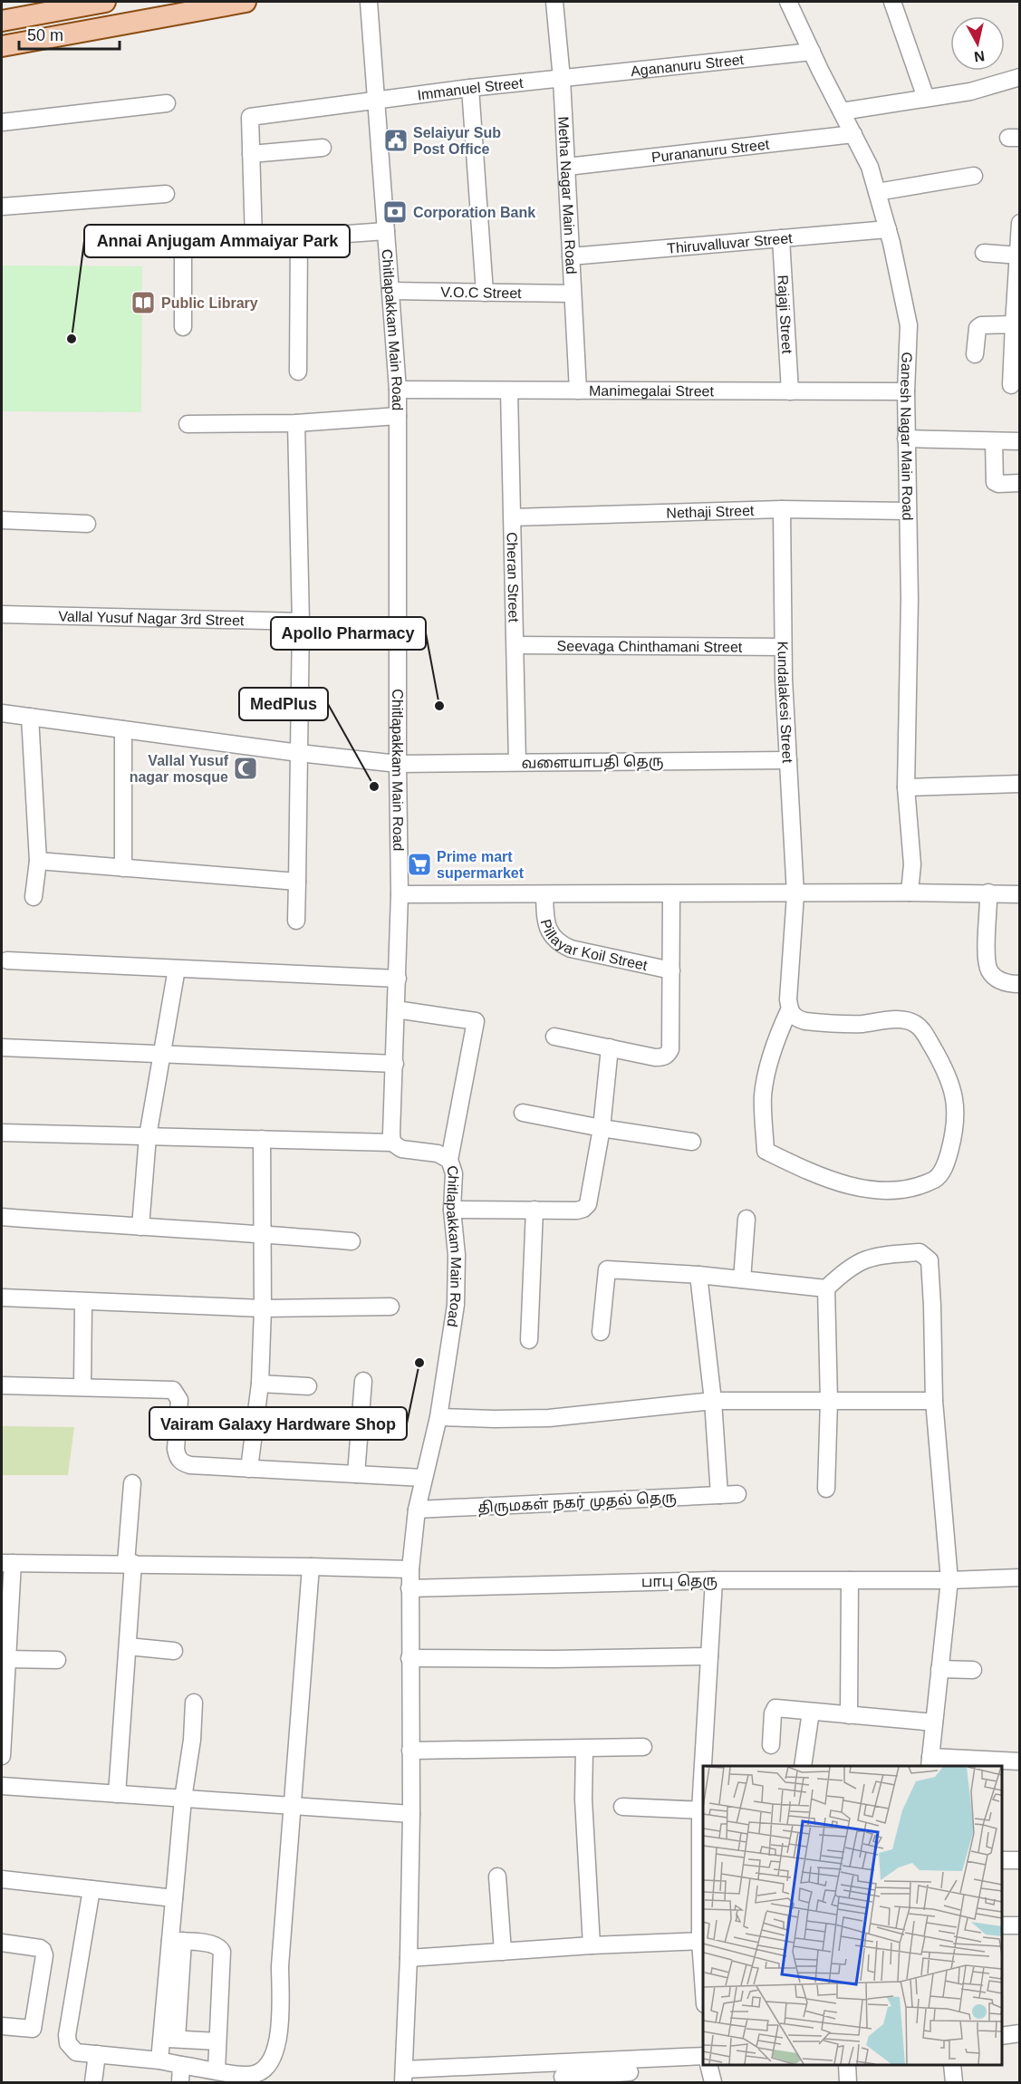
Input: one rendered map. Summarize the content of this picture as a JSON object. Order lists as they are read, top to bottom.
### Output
{
  "streets": {
    "street": [
      "Agananuru Street",
      "Immanuel Street",
      "Purananuru Street",
      "Metha Nagar Main Road",
      "Thiruvalluvar Street",
      "V.O.C Street",
      "Rajaji Street",
      "Chitlapakkam Main Road",
      "Manimegalai Street",
      "Ganesh Nagar Main Road",
      "Nethaji Street",
      "Cheran Street",
      "Vallal Yusuf Nagar 3rd Street",
      "Seevaga Chinthamani Street",
      "Kundalakesi Street",
      "வளையாபதி தெரு",
      "Pillayar Koil Street",
      "திருமகள் நகர் முதல் தெரு",
      "பாபு தெரு"
    ]
  },
  "crossings": [
    ["Agananuru Street", "Immanuel Street"],
    ["Agananuru Street", "Metha Nagar Main Road"],
    ["Agananuru Street", "Ganesh Nagar Main Road"],
    ["Immanuel Street", "Metha Nagar Main Road"],
    ["Immanuel Street", "Chitlapakkam Main Road"],
    ["Purananuru Street", "Metha Nagar Main Road"],
    ["Purananuru Street", "Ganesh Nagar Main Road"],
    ["Metha Nagar Main Road", "Thiruvalluvar Street"],
    ["Metha Nagar Main Road", "V.O.C Street"],
    ["Metha Nagar Main Road", "Manimegalai Street"],
    ["Thiruvalluvar Street", "Rajaji Street"],
    ["Thiruvalluvar Street", "Ganesh Nagar Main Road"],
    ["V.O.C Street", "Chitlapakkam Main Road"],
    ["Rajaji Street", "Manimegalai Street"],
    ["Chitlapakkam Main Road", "Manimegalai Street"],
    ["Chitlapakkam Main Road", "வளையாபதி தெரு"],
    ["Chitlapakkam Main Road", "திருமகள் நகர் முதல் தெரு"],
    ["Chitlapakkam Main Road", "பாபு தெரு"],
    ["Manimegalai Street", "Ganesh Nagar Main Road"],
    ["Manimegalai Street", "Cheran Street"],
    ["Ganesh Nagar Main Road", "Nethaji Street"],
    ["Nethaji Street", "Cheran Street"],
    ["Nethaji Street", "Kundalakesi Street"],
    ["Cheran Street", "Seevaga Chinthamani Street"],
    ["Cheran Street", "வளையாபதி தெரு"],
    ["Seevaga Chinthamani Street", "Kundalakesi Street"],
    ["Kundalakesi Street", "வளையாபதி தெரு"]
  ],
  "places": {
    "public building": ["Selaiyur Sub Post Office"],
    "bank": ["Corporation Bank"],
    "library": ["Public Library"],
    "other": [
      "Annai Anjugam Ammaiyar Park",
      "Apollo Pharmacy",
      "MedPlus",
      "Vairam Galaxy Hardware Shop"
    ],
    "mosque": ["Vallal Yusuf nagar mosque"],
    "supermarket": ["Prime mart supermarket"]
  },
  "scale_bar": "50 m",
  "north": "bottom"
}
